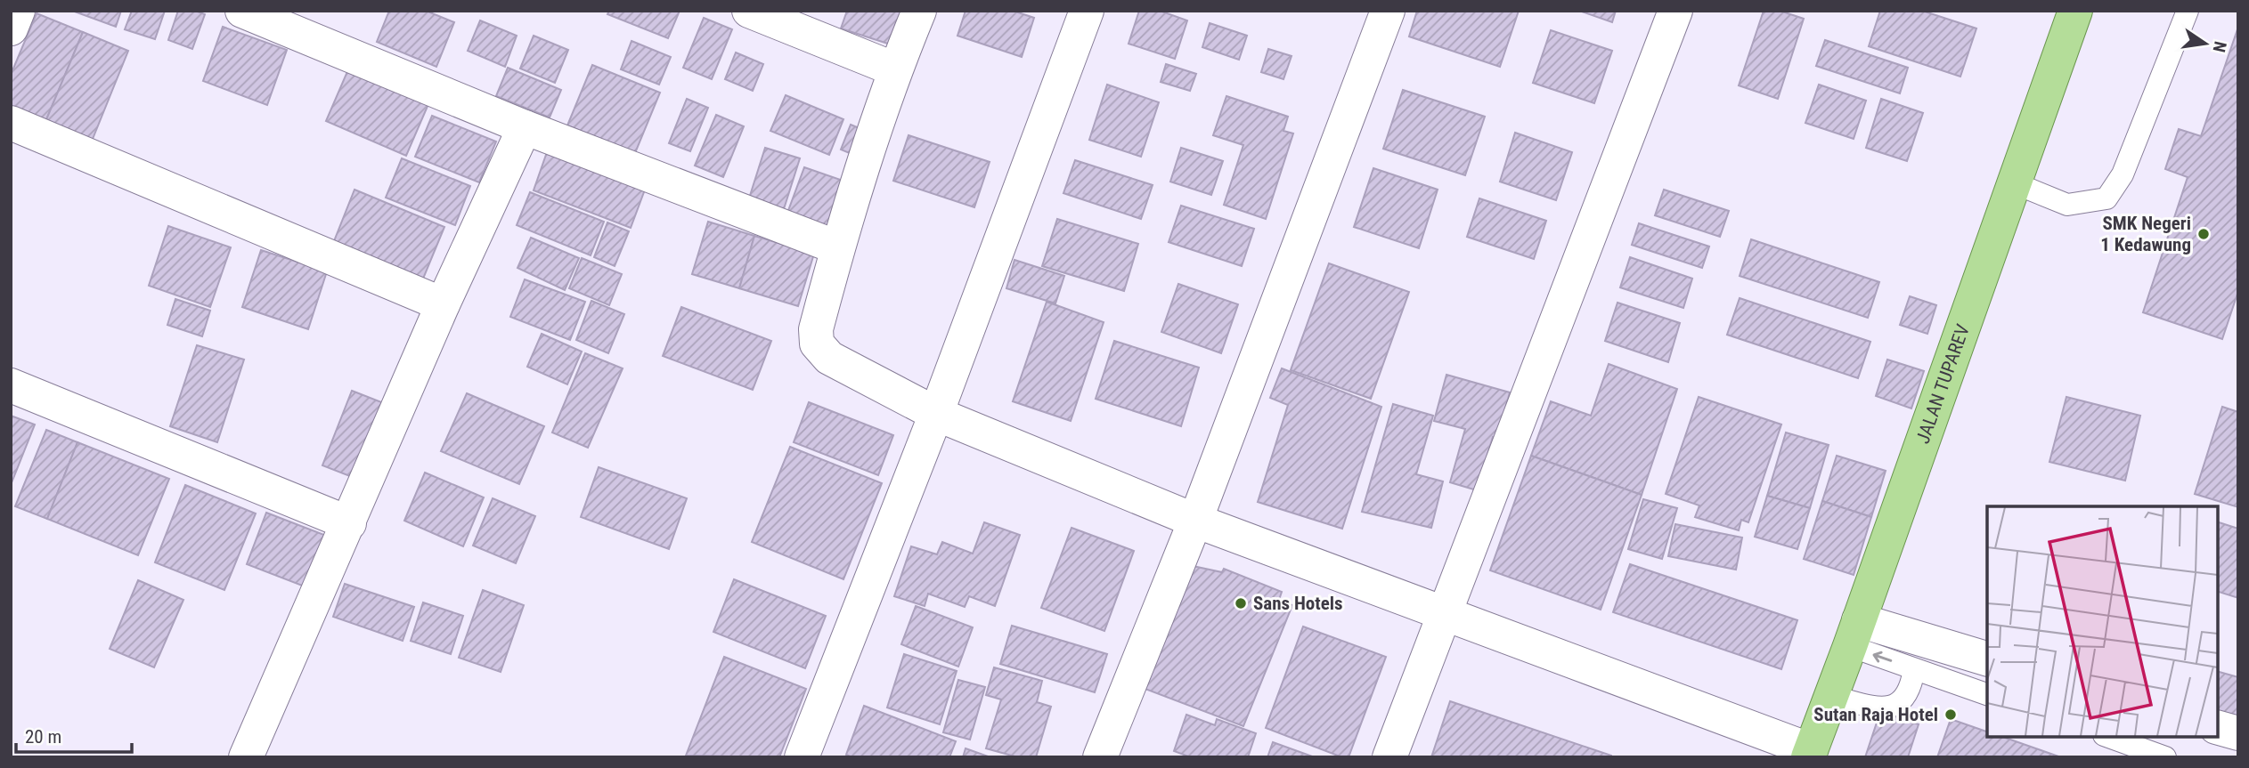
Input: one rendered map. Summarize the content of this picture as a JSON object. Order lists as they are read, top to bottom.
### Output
{
  "streets": {
    "main road": ["JALAN TUPAREV"]
  },
  "places": ["SMK Negeri 1 Kedawung", "Sans Hotels", "Sutan Raja Hotel"],
  "scale_bar": "20 m",
  "north": "right"
}
